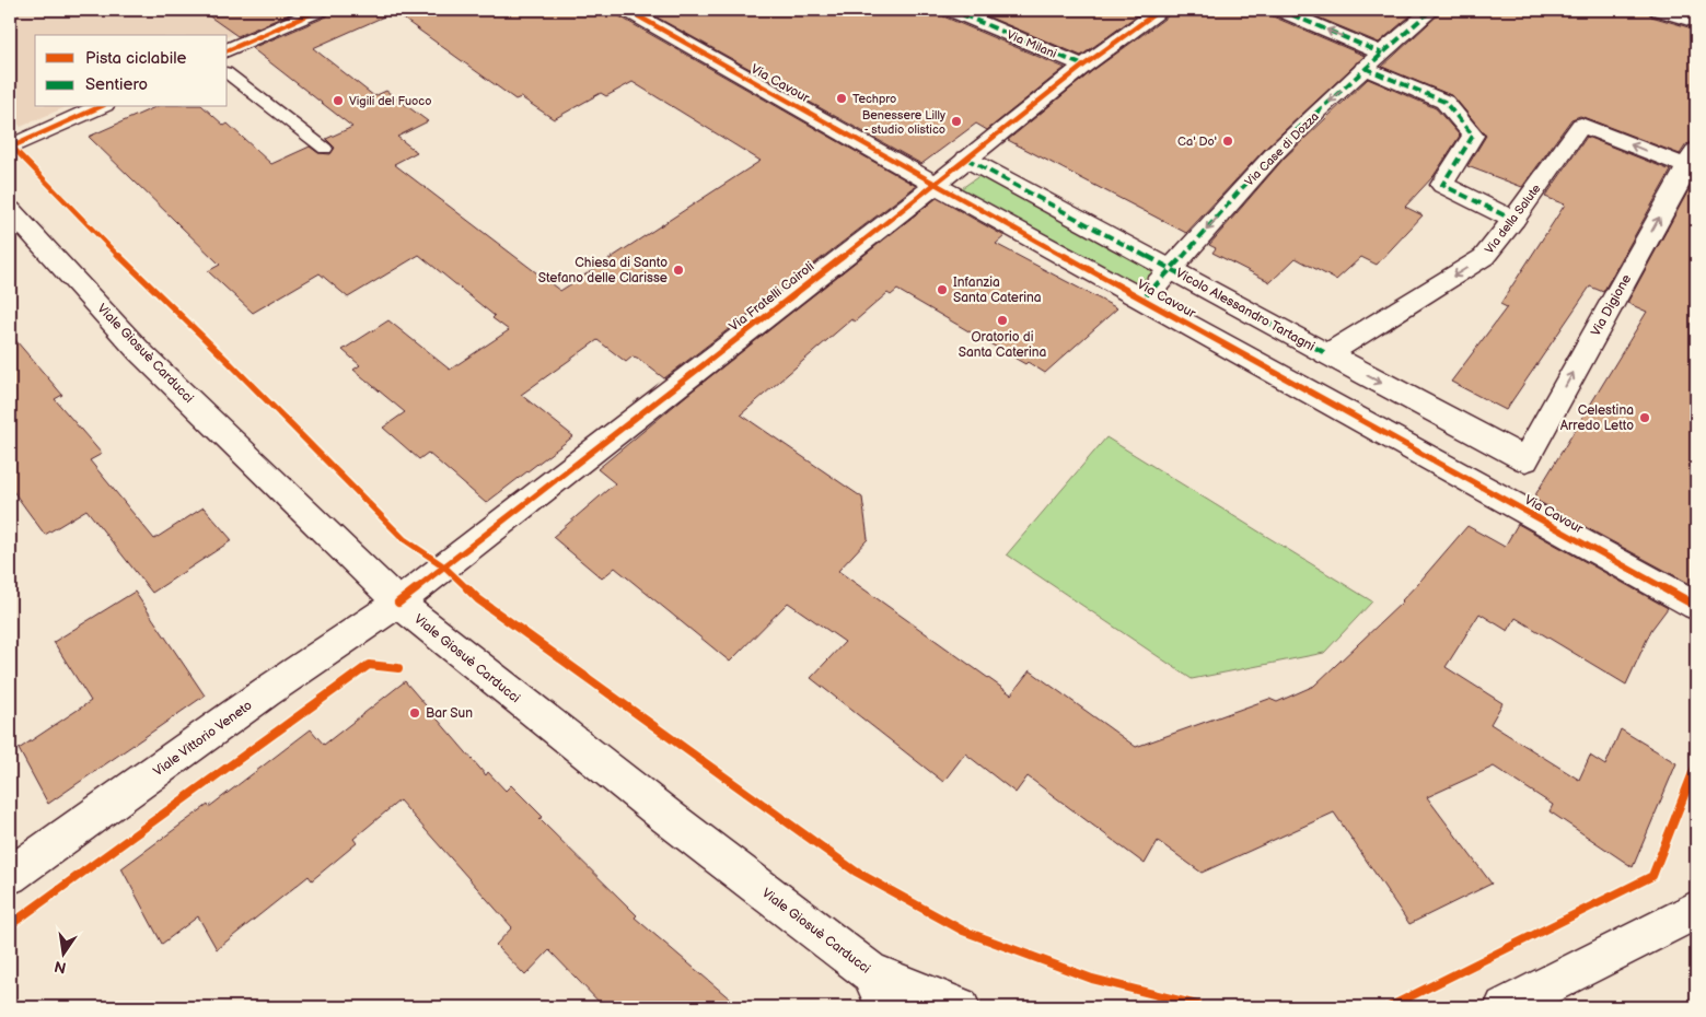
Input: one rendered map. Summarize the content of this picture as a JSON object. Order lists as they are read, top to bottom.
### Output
{
  "streets": {
    "street": [
      "Via Milani",
      "Via Cavour",
      "Via Case di Dozza",
      "Via della Salute",
      "Via Fratelli Cairoli",
      "Via Digione",
      "Vicolo Alessandro Tartagni",
      "Viale Giosuè Carducci",
      "Viale Vittorio Veneto"
    ]
  },
  "crossings": [
    ["Via Milani", "Via Fratelli Cairoli"],
    ["Via Cavour", "Via Case di Dozza"],
    ["Via Cavour", "Via Fratelli Cairoli"],
    ["Via Case di Dozza", "Vicolo Alessandro Tartagni"],
    ["Via della Salute", "Via Digione"],
    ["Via della Salute", "Vicolo Alessandro Tartagni"],
    ["Via Fratelli Cairoli", "Vicolo Alessandro Tartagni"],
    ["Via Fratelli Cairoli", "Viale Giosuè Carducci"],
    ["Via Fratelli Cairoli", "Viale Vittorio Veneto"],
    ["Via Digione", "Vicolo Alessandro Tartagni"],
    ["Viale Giosuè Carducci", "Viale Vittorio Veneto"]
  ],
  "one_way": [
    "Via Case di Dozza",
    "Via della Salute",
    "Via Digione",
    "Vicolo Alessandro Tartagni"
  ],
  "places": [
    "Techpro",
    "Vigili del Fuoco",
    "Benessere Lilly - studio olistico",
    "Ca' Do'",
    "Chiesa di Santo Stefano delle Clarisse",
    "Infanzia Santa Caterina",
    "Oratorio di Santa Caterina",
    "Celestina Arredo Letto",
    "Bar Sun"
  ],
  "legend": ["Pista ciclabile", "Sentiero"],
  "north": "bottom"
}
